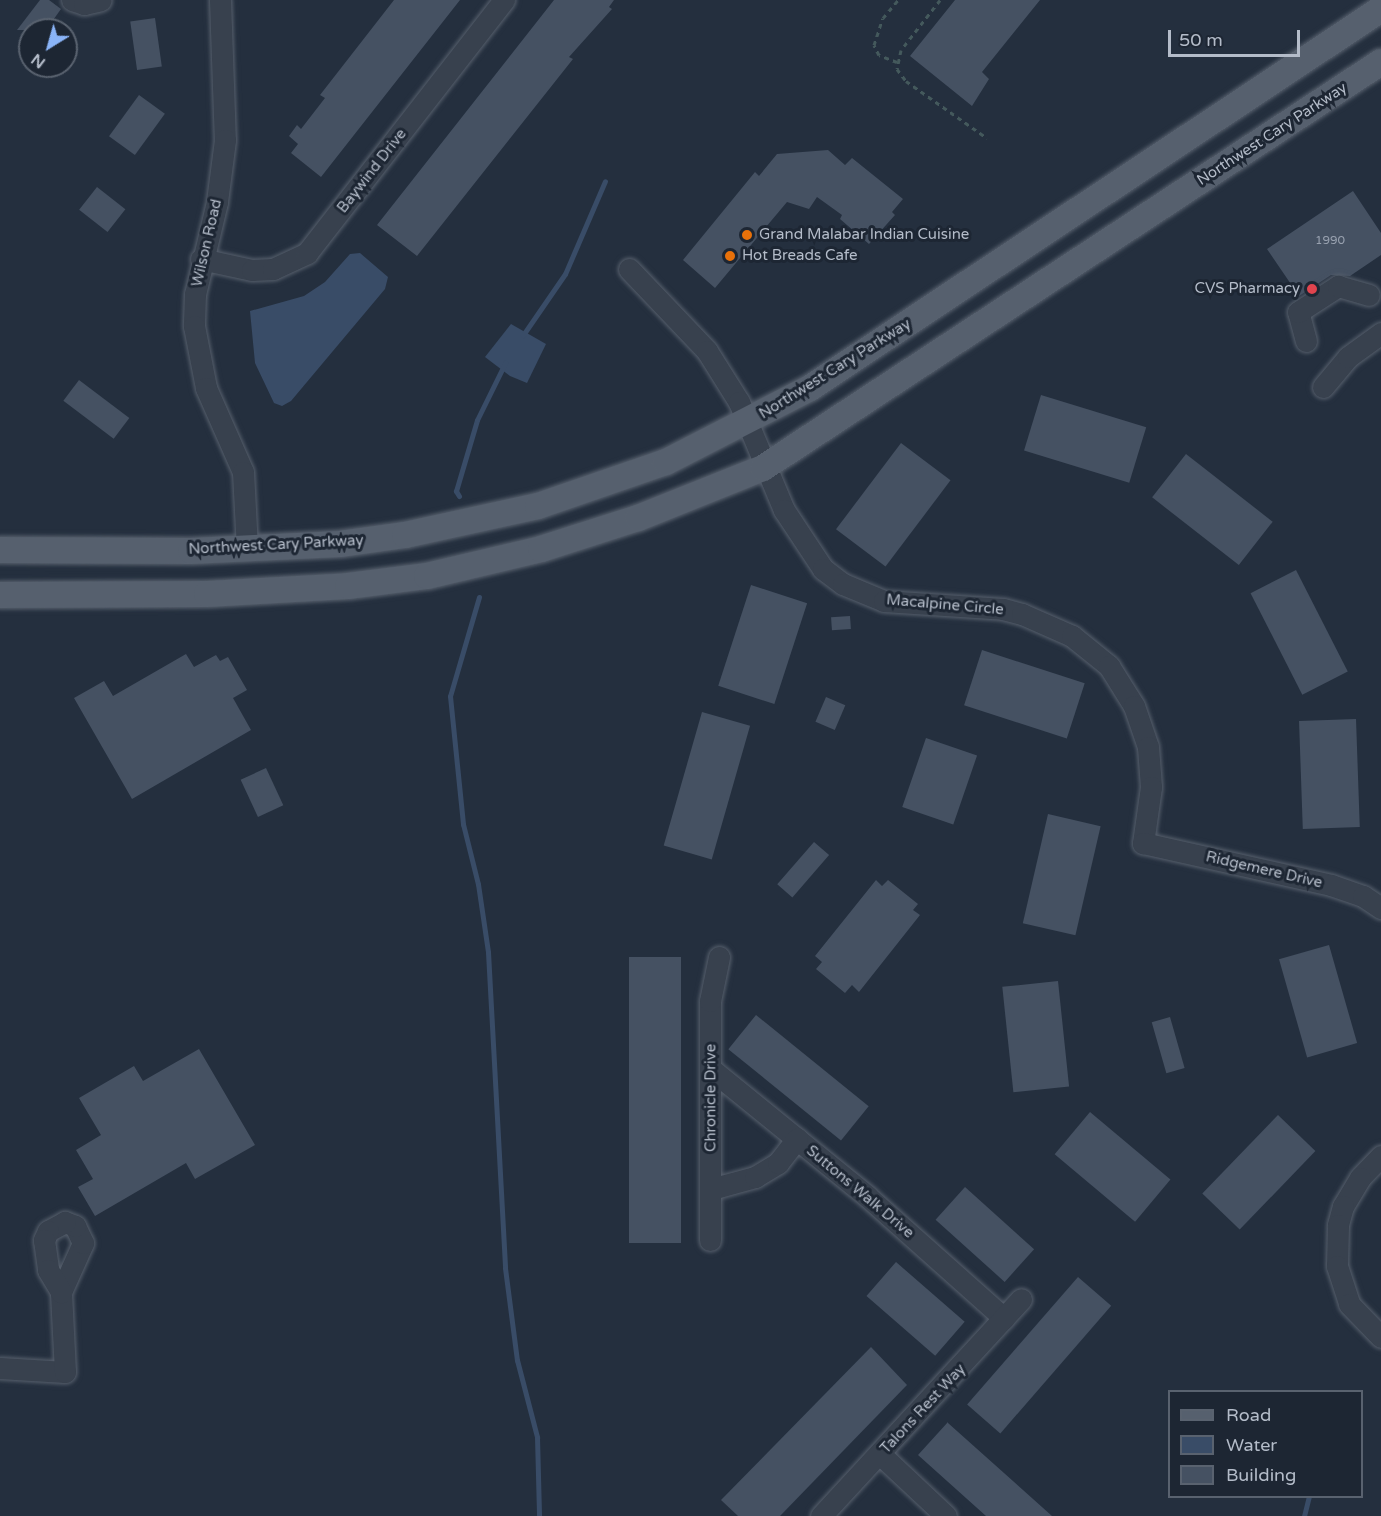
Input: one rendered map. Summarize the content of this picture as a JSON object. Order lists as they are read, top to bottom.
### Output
{
  "streets": {
    "main road": ["Northwest Cary Parkway"],
    "street": [
      "Baywind Drive",
      "Wilson Road",
      "Macalpine Circle",
      "Ridgemere Drive",
      "Chronicle Drive",
      "Suttons Walk Drive",
      "Talons Rest Way"
    ]
  },
  "crossings": [
    ["Northwest Cary Parkway", "Wilson Road"],
    ["Northwest Cary Parkway", "Macalpine Circle"],
    ["Baywind Drive", "Wilson Road"],
    ["Macalpine Circle", "Ridgemere Drive"],
    ["Chronicle Drive", "Suttons Walk Drive"],
    ["Suttons Walk Drive", "Talons Rest Way"]
  ],
  "places": ["Grand Malabar Indian Cuisine", "Hot Breads Cafe", "CVS Pharmacy"],
  "house_numbers": ["1990"],
  "legend": ["Road", "Water", "Building"],
  "scale_bar": "50 m",
  "north": "bottom left"
}
